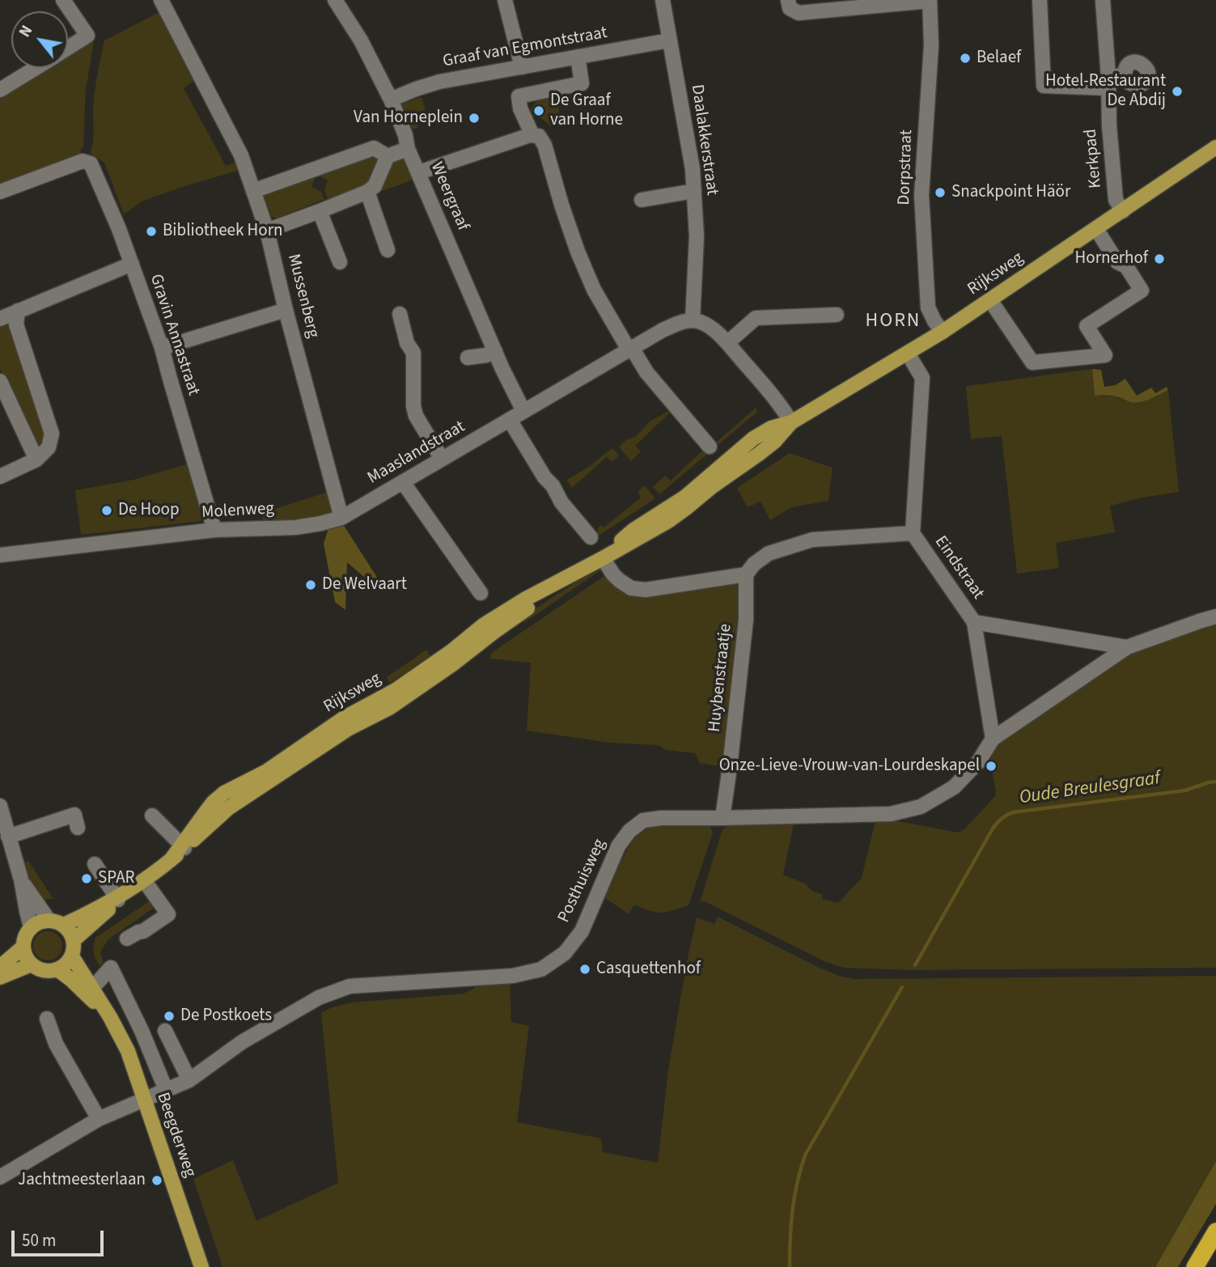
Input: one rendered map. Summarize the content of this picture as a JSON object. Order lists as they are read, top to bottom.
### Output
{
  "streets": {
    "main road": ["Rijksweg", "Beegderweg"],
    "street": [
      "Graaf van Egmontstraat",
      "Daalakkerstraat",
      "Kerkpad",
      "Dorpstraat",
      "Weergraaf",
      "Mussenberg",
      "Gravin Annastraat",
      "Maaslandstraat",
      "Molenweg",
      "Eindstraat",
      "Huybenstraatje",
      "Posthuisweg"
    ]
  },
  "crossings": [
    ["Graaf van Egmontstraat", "Daalakkerstraat"],
    ["Graaf van Egmontstraat", "Weergraaf"],
    ["Daalakkerstraat", "Maaslandstraat"],
    ["Kerkpad", "Rijksweg"],
    ["Dorpstraat", "Rijksweg"],
    ["Weergraaf", "Maaslandstraat"],
    ["Rijksweg", "Eindstraat"],
    ["Rijksweg", "Beegderweg"],
    ["Mussenberg", "Maaslandstraat"],
    ["Mussenberg", "Molenweg"],
    ["Gravin Annastraat", "Molenweg"],
    ["Maaslandstraat", "Molenweg"],
    ["Eindstraat", "Posthuisweg"],
    ["Huybenstraatje", "Posthuisweg"],
    ["Posthuisweg", "Beegderweg"]
  ],
  "districts": ["HORN"],
  "water": ["Oude Breulesgraaf"],
  "places": [
    "Belaef",
    "Hotel-Restaurant De Abdij",
    "De Graaf van Horne",
    "Van Horneplein",
    "Snackpoint Häör",
    "Bibliotheek Horn",
    "Hornerhof",
    "De Hoop",
    "De Welvaart",
    "Onze-Lieve-Vrouw-van-Lourdeskapel",
    "SPAR",
    "Casquettenhof",
    "De Postkoets",
    "Jachtmeesterlaan"
  ],
  "scale_bar": "50 m",
  "north": "top left"
}
